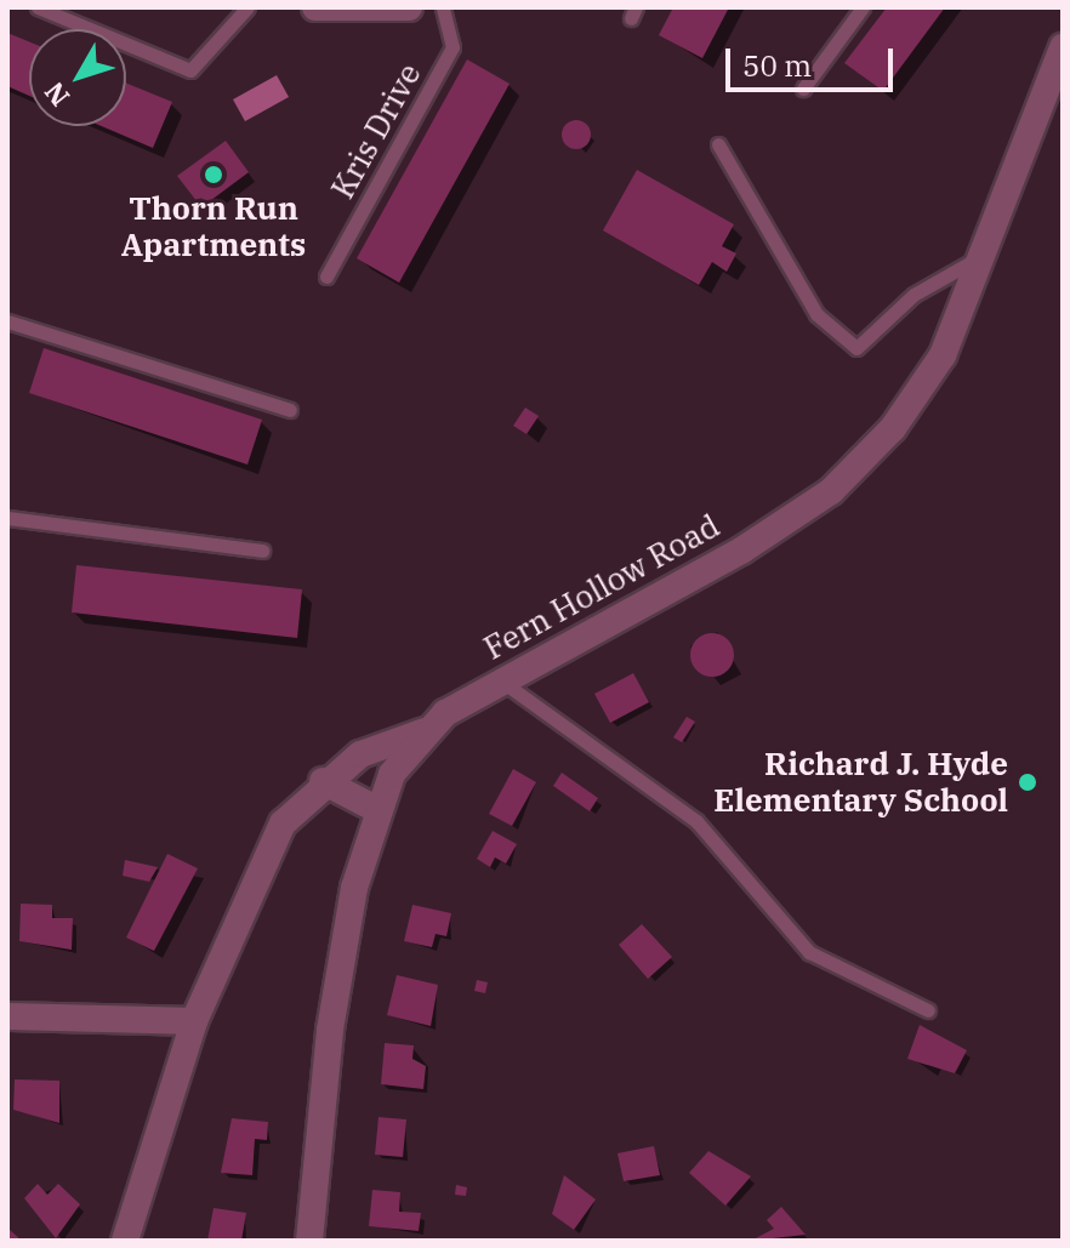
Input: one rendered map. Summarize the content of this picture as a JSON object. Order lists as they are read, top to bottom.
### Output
{
  "streets": {
    "street": ["Fern Hollow Road"],
    "lane": ["Kris Drive"]
  },
  "places": ["Thorn Run Apartments", "Richard J. Hyde Elementary School"],
  "scale_bar": "50 m",
  "north": "bottom left"
}
